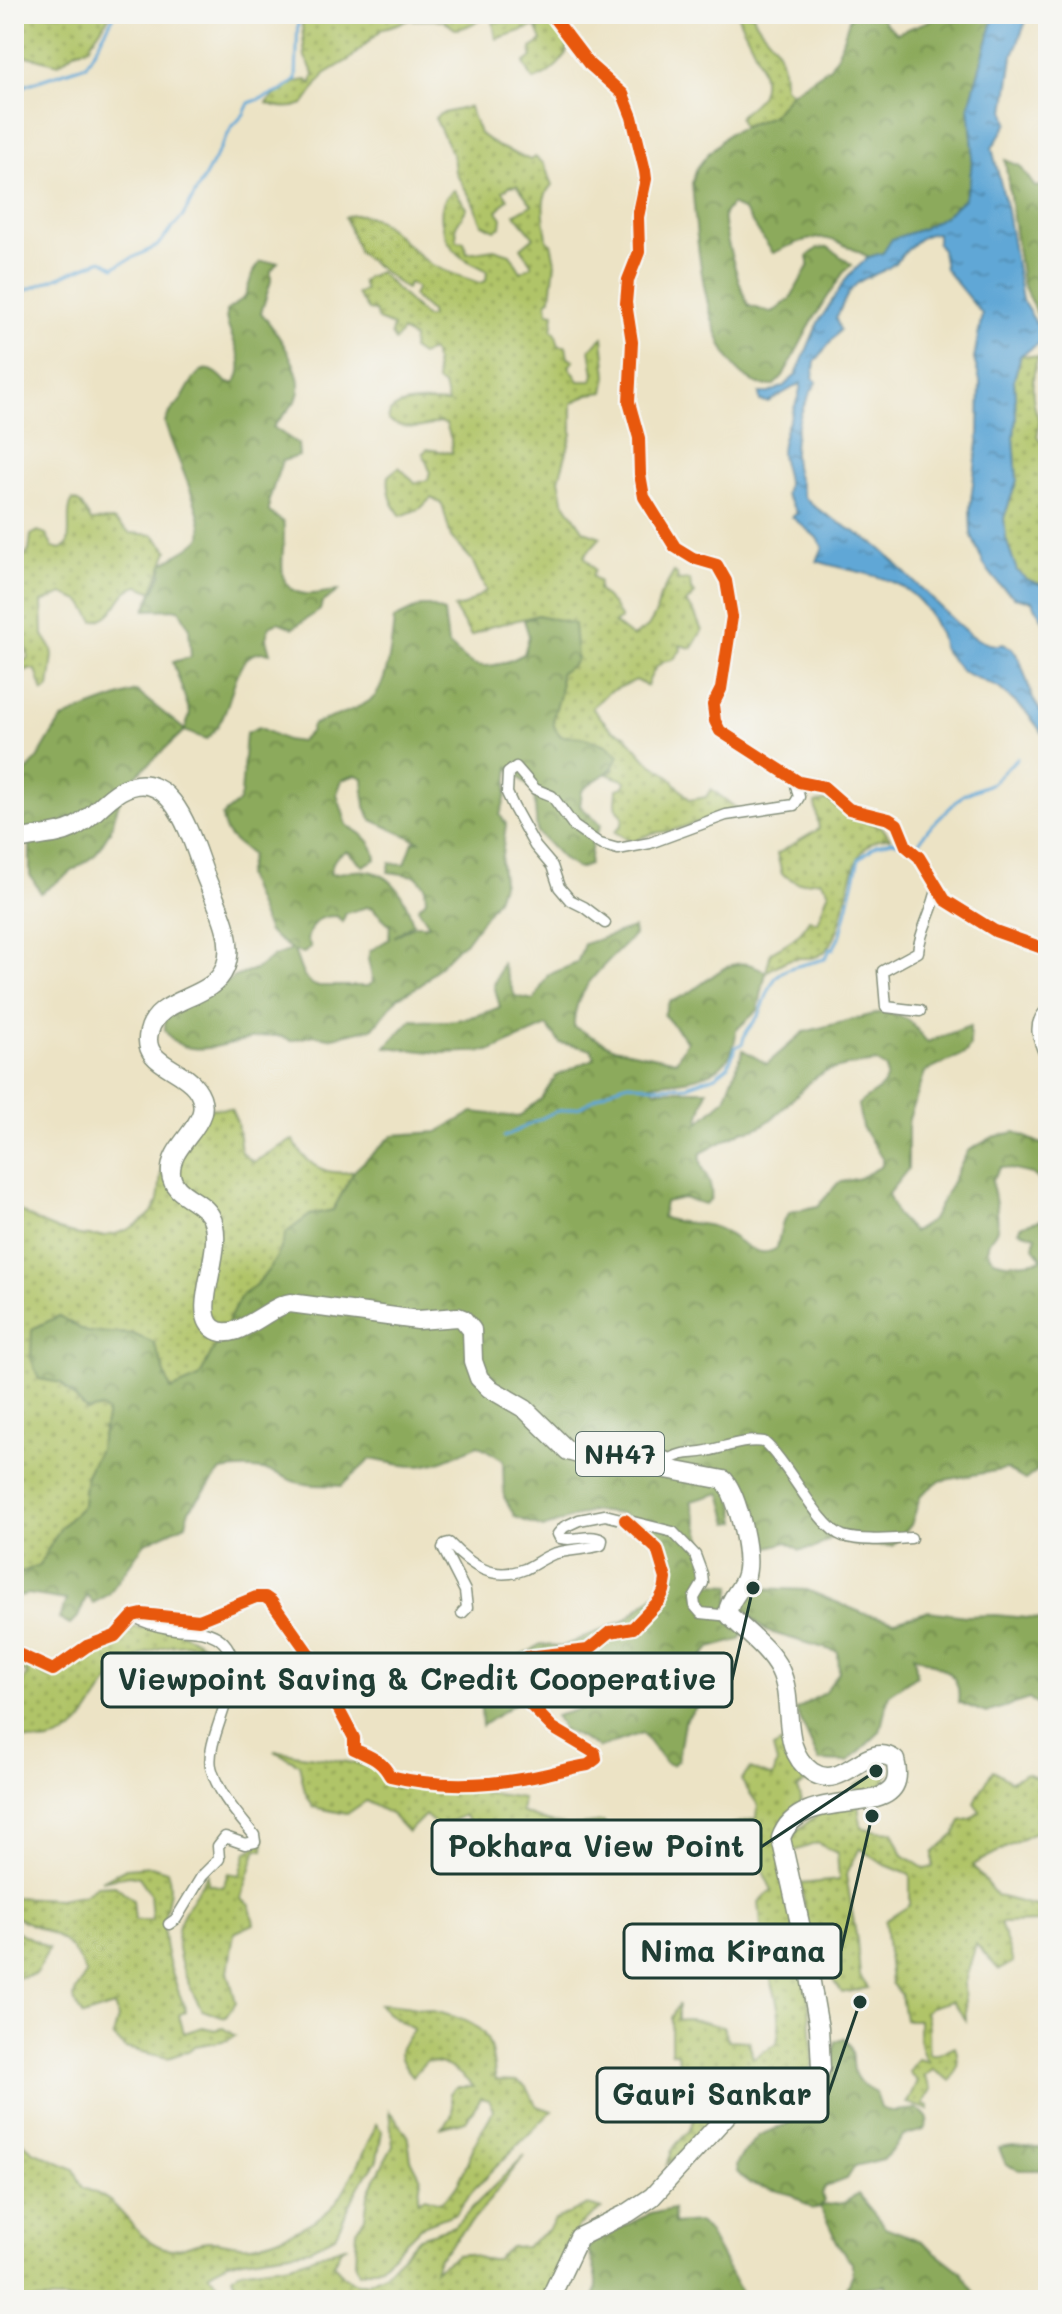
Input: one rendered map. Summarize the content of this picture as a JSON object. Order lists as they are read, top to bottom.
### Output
{
  "streets": {
    "highway": ["NH47"]
  },
  "places": [
    "Viewpoint Saving & Credit Cooperative",
    "Pokhara View Point",
    "Nima Kirana",
    "Gauri Sankar"
  ]
}
